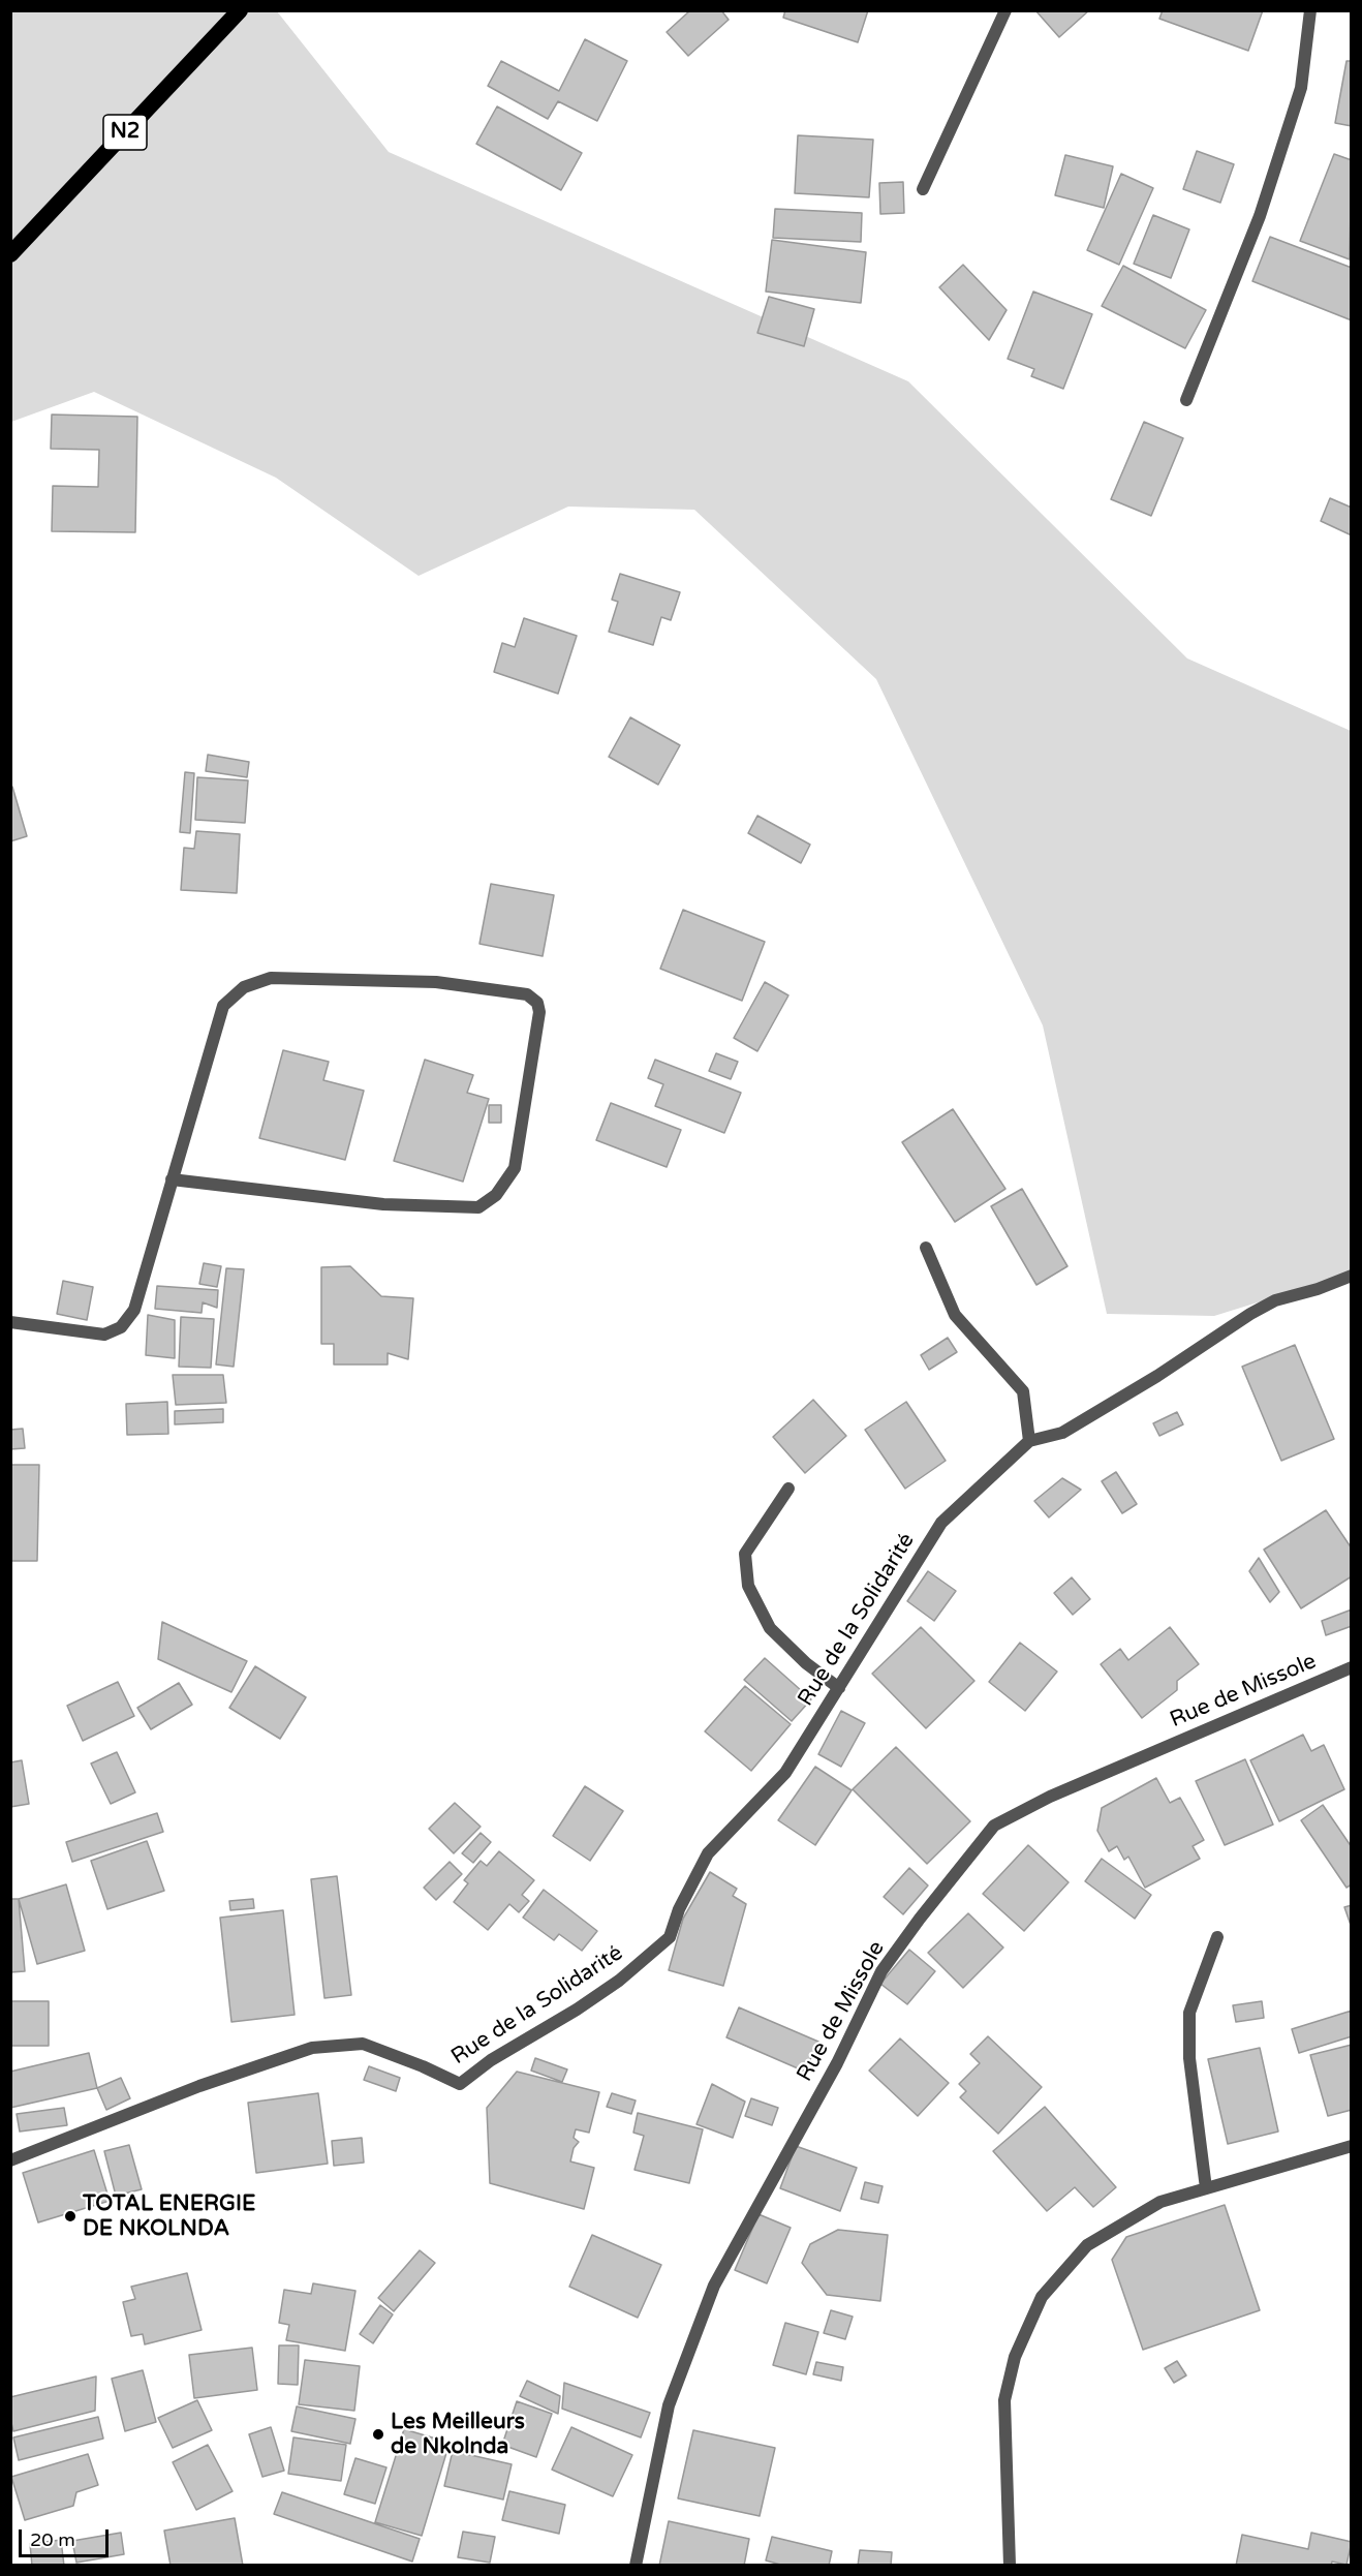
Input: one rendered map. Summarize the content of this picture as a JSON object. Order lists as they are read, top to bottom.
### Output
{
  "streets": {
    "highway": ["N2"],
    "street": ["Rue de la Solidarité", "Rue de Missole"]
  },
  "places": ["TOTAL ENERGIE DE NKOLNDA", "Les Meilleurs de Nkolnda"],
  "scale_bar": "20 m"
}
